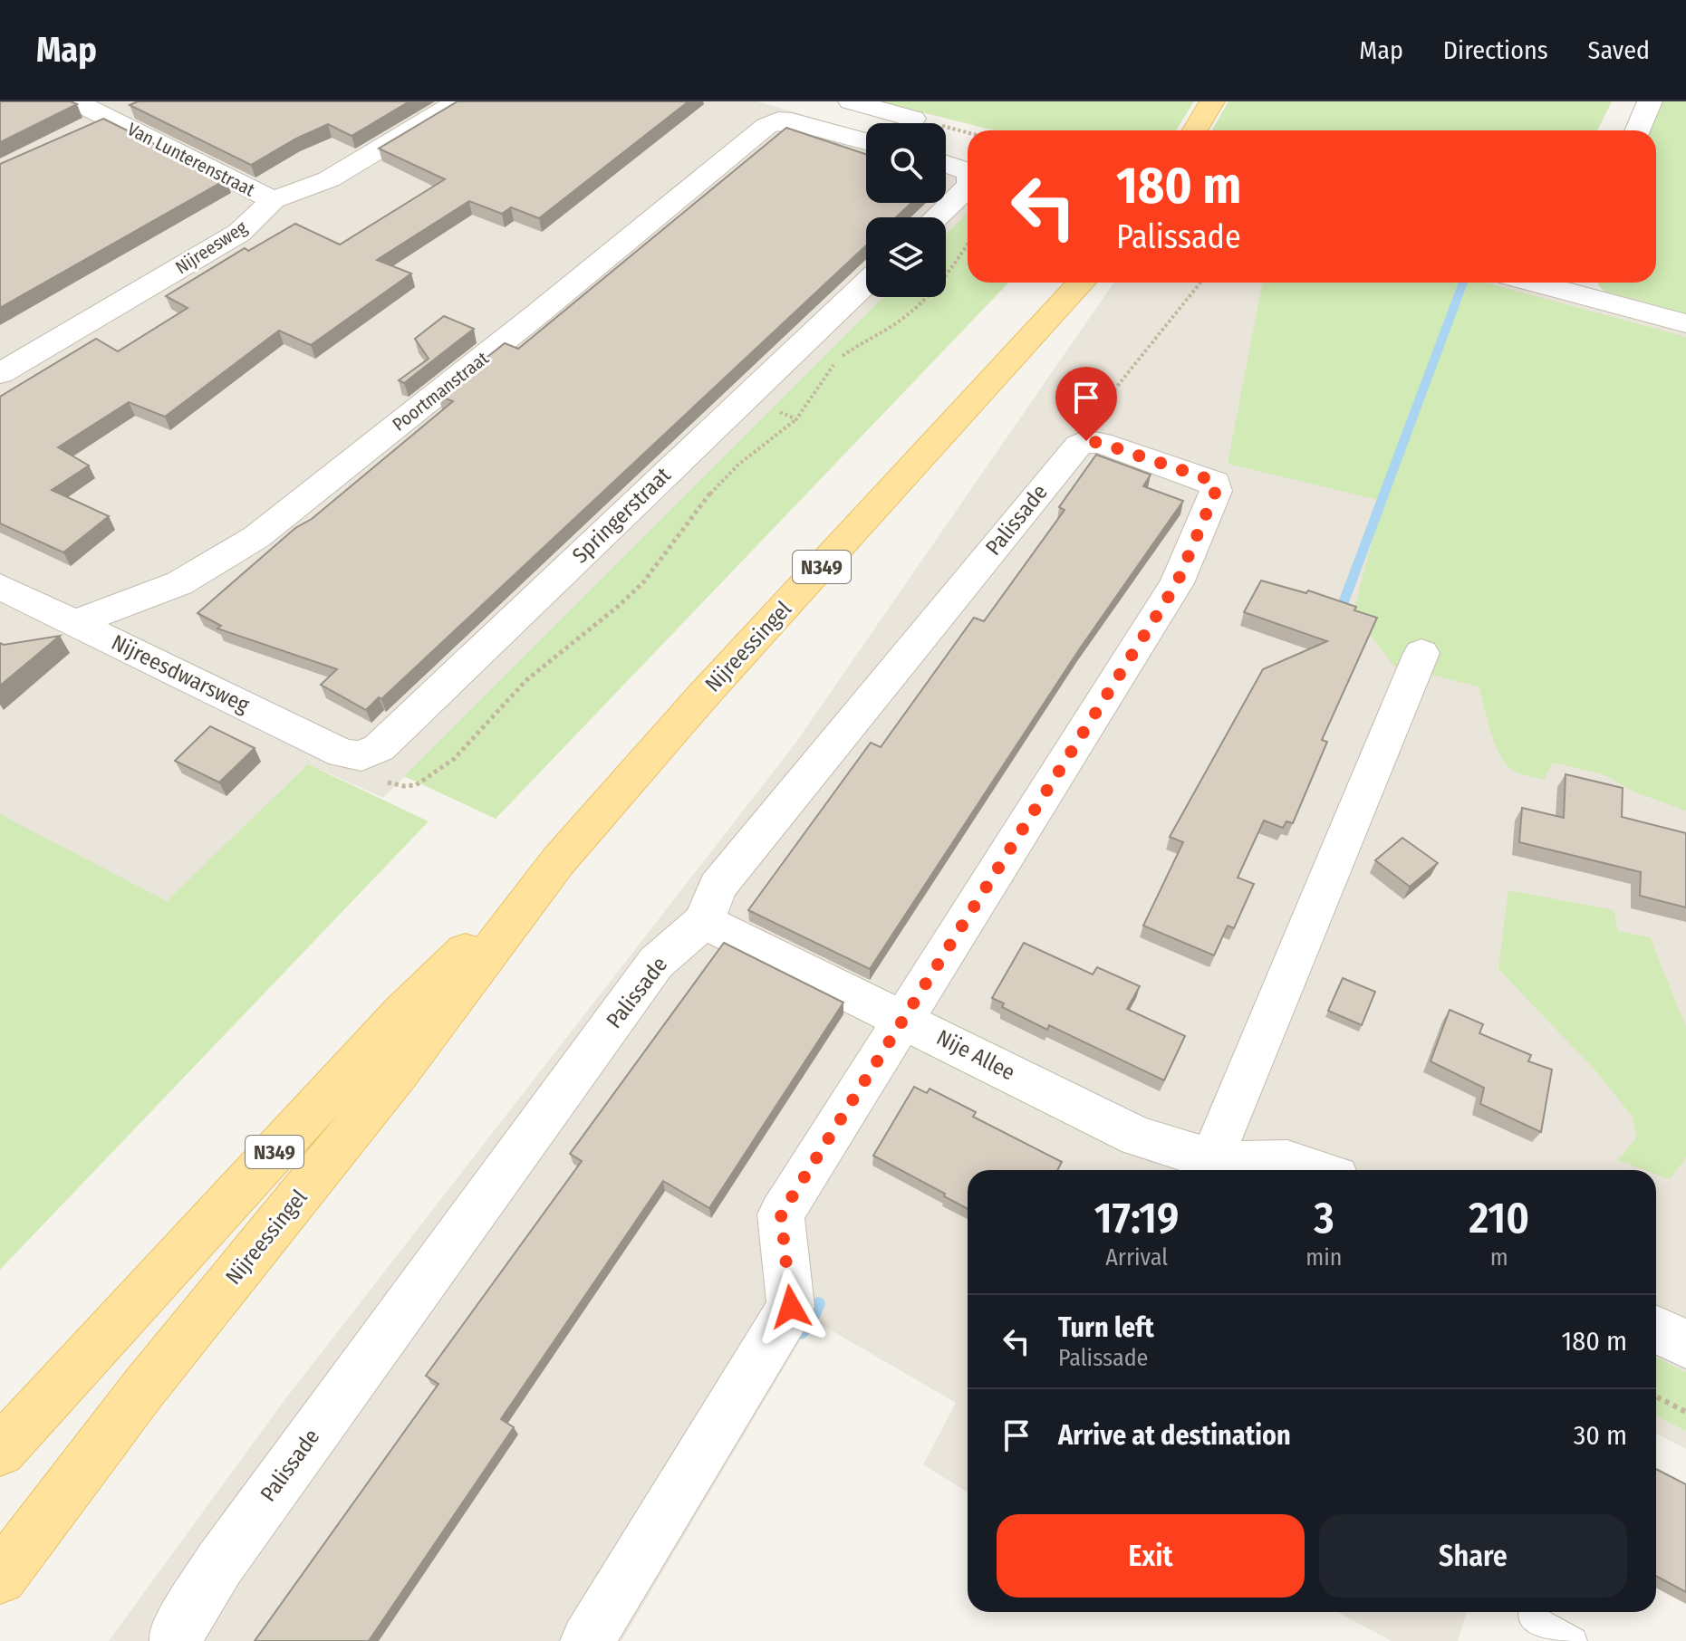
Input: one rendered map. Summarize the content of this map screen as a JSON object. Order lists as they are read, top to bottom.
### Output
{
  "streets": {
    "main road": ["N349", "Nijreessingel"],
    "street": [
      "Van Lunterenstraat",
      "Nijreesweg",
      "Poortmanstraat",
      "Springerstraat",
      "Palissade",
      "Nijreesdwarsweg",
      "Nije Allee"
    ]
  },
  "crossings": [
    ["Van Lunterenstraat", "Nijreesweg"],
    ["Poortmanstraat", "Nijreesdwarsweg"],
    ["Springerstraat", "Nijreesdwarsweg"],
    ["Palissade", "Nije Allee"]
  ],
  "page": {
    "header": "Map",
    "nav": ["Map", "Directions", "Saved"],
    "turn": ["180 m", "Palissade"],
    "eta": [
      "17:19",
      "Arrival",
      "3",
      "min",
      "210",
      "m"
    ],
    "list": [
      {
        "name": "Turn left",
        "note": "Palissade",
        "value": "180 m"
      },
      {
        "name": "Arrive at destination",
        "value": "30 m"
      }
    ],
    "buttons": ["Exit", "Share"]
  }
}
